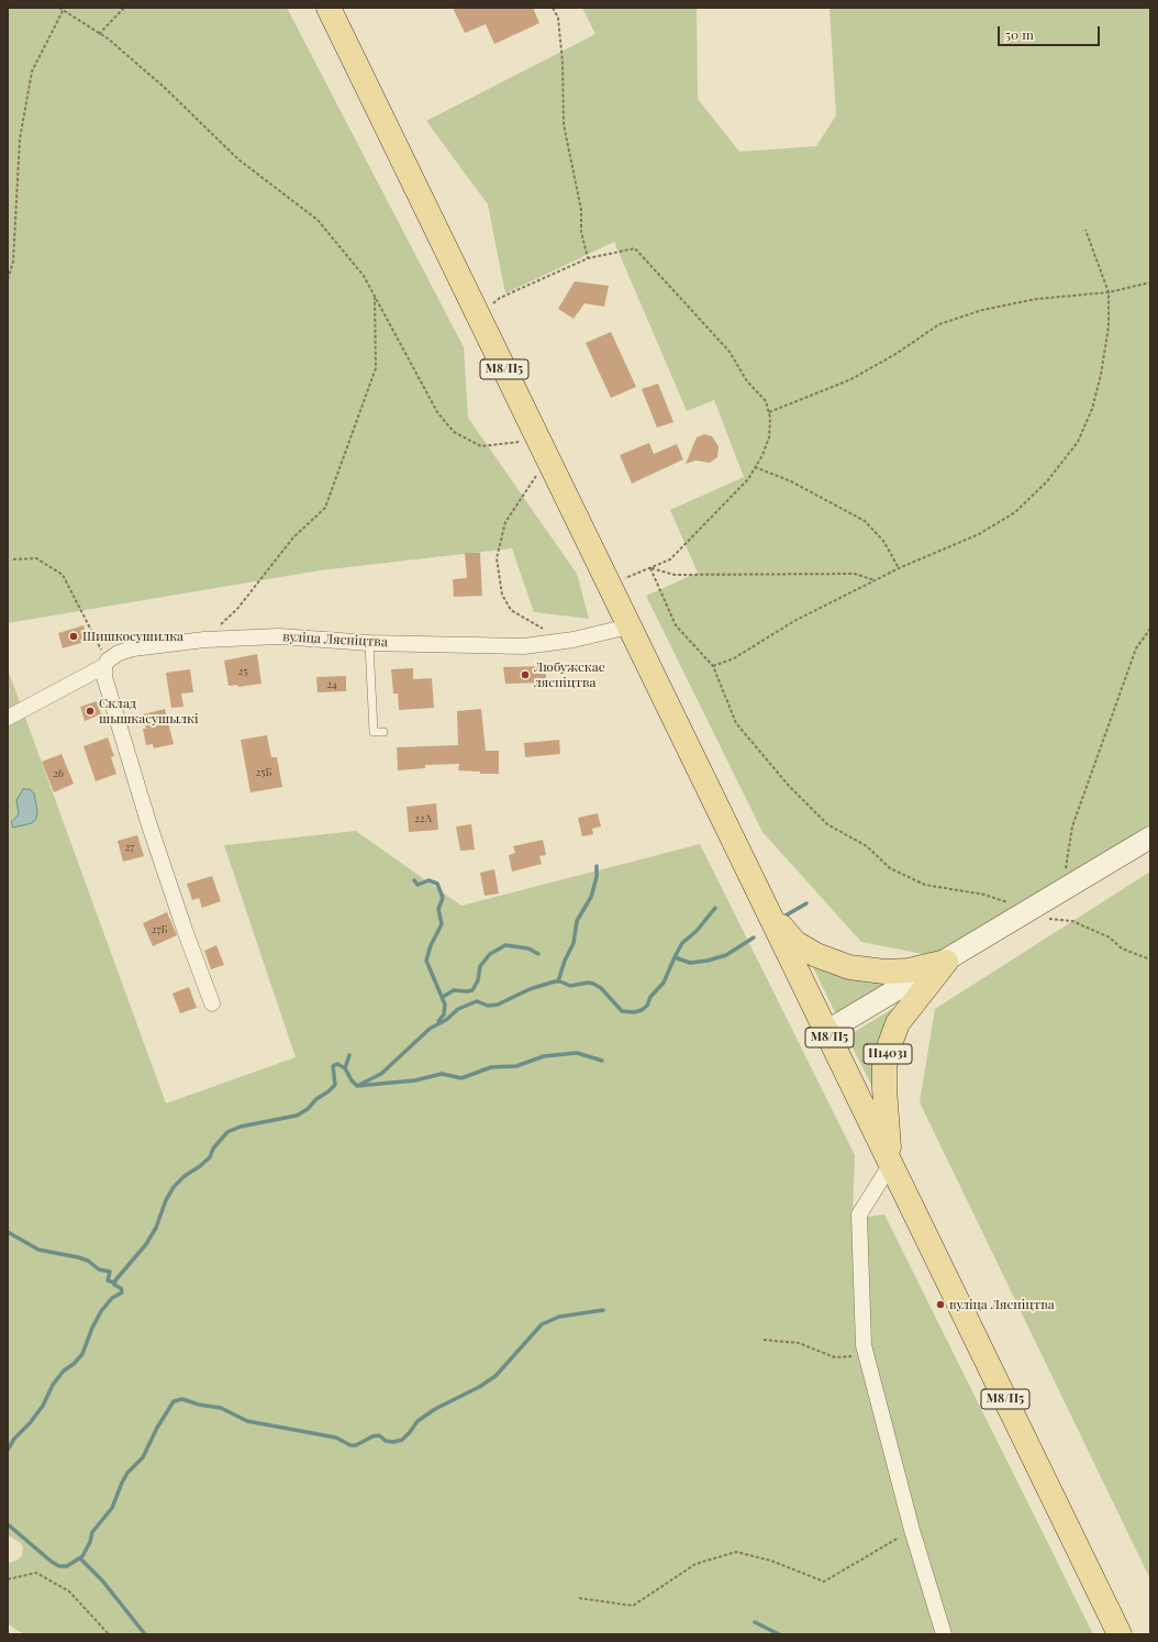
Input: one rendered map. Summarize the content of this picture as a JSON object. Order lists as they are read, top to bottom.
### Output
{
  "streets": {
    "main road": ["М8/П5", "Н14031"],
    "street": ["вуліца Лясніцтва"]
  },
  "crossings": [
    ["М8/П5", "вуліца Лясніцтва"],
    ["М8/П5", "Н14031"]
  ],
  "places": [
    "Шишкосушилка",
    "Любужскае лясніцтва",
    "Склад шышкасушылкі",
    "вуліца Лясніцтва"
  ],
  "house_numbers": [
    "25",
    "24",
    "25Б",
    "26",
    "22А",
    "27",
    "27Б"
  ],
  "scale_bar": "50 m"
}
